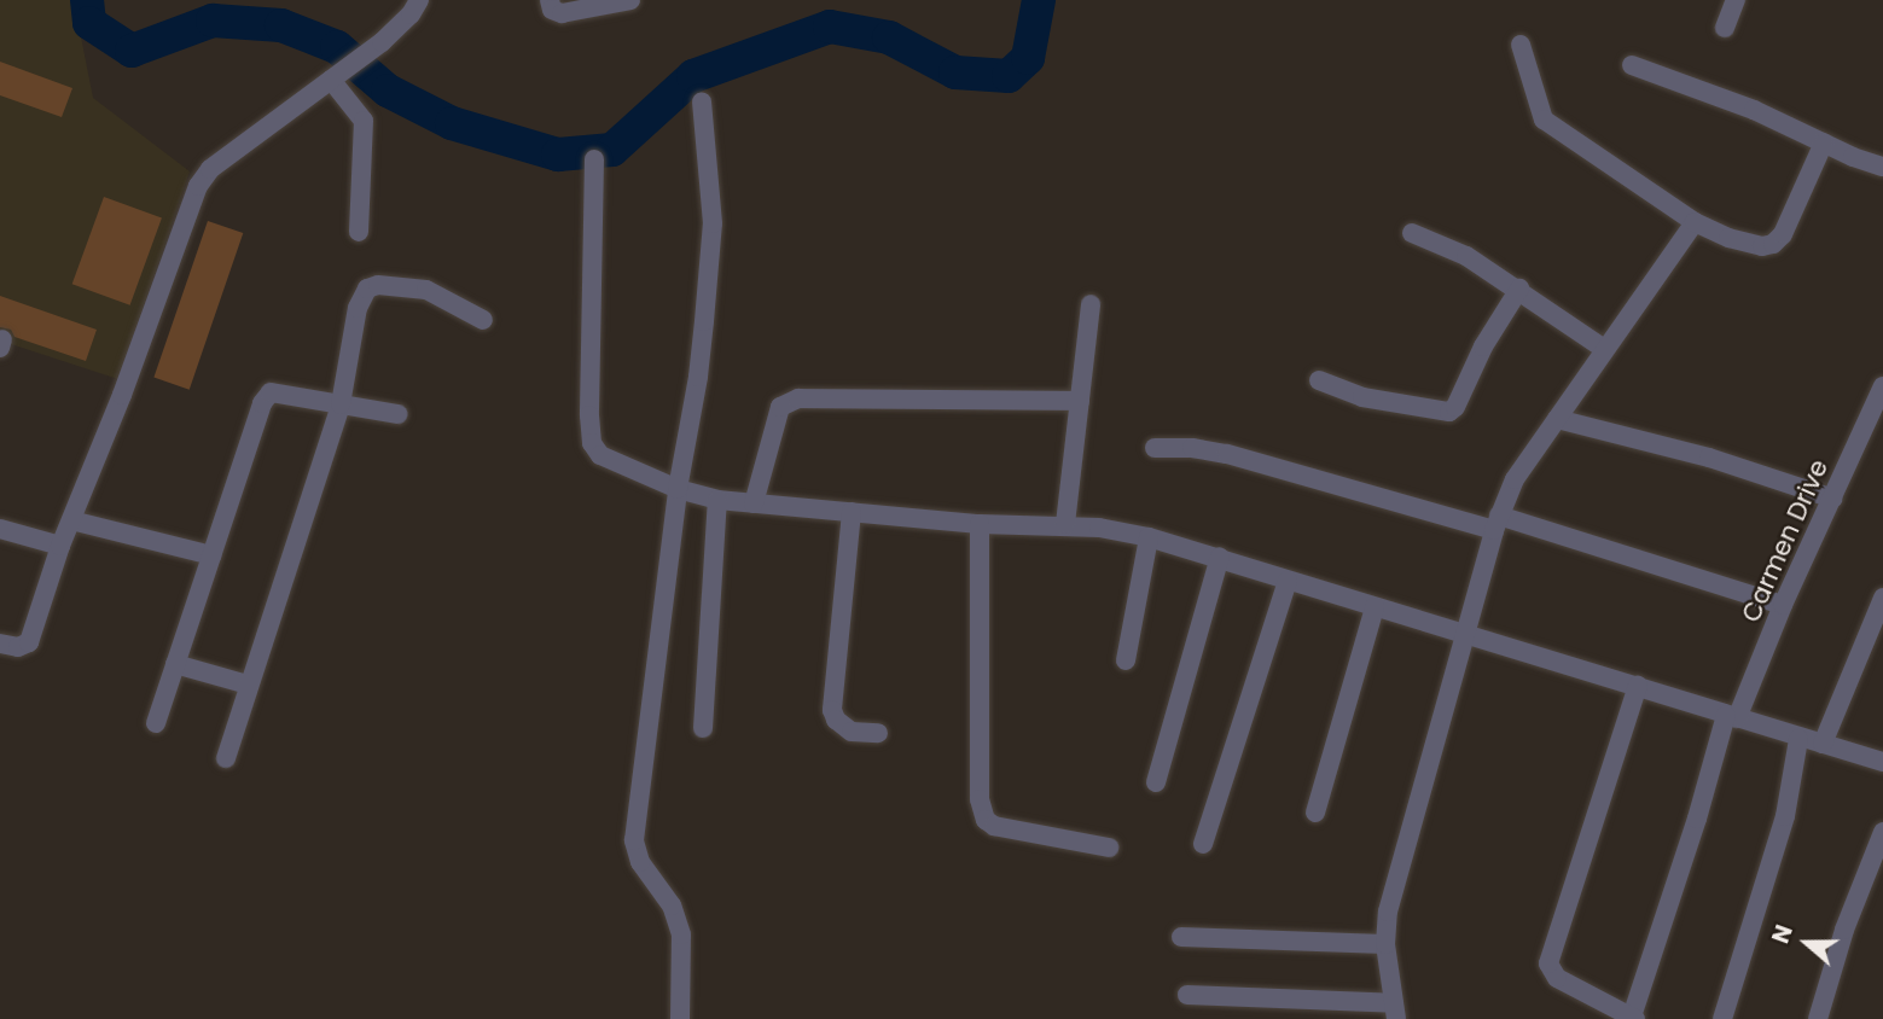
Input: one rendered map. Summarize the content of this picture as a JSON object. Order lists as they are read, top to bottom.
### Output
{
  "streets": {
    "street": ["Carmen Drive"]
  },
  "north": "left"
}
